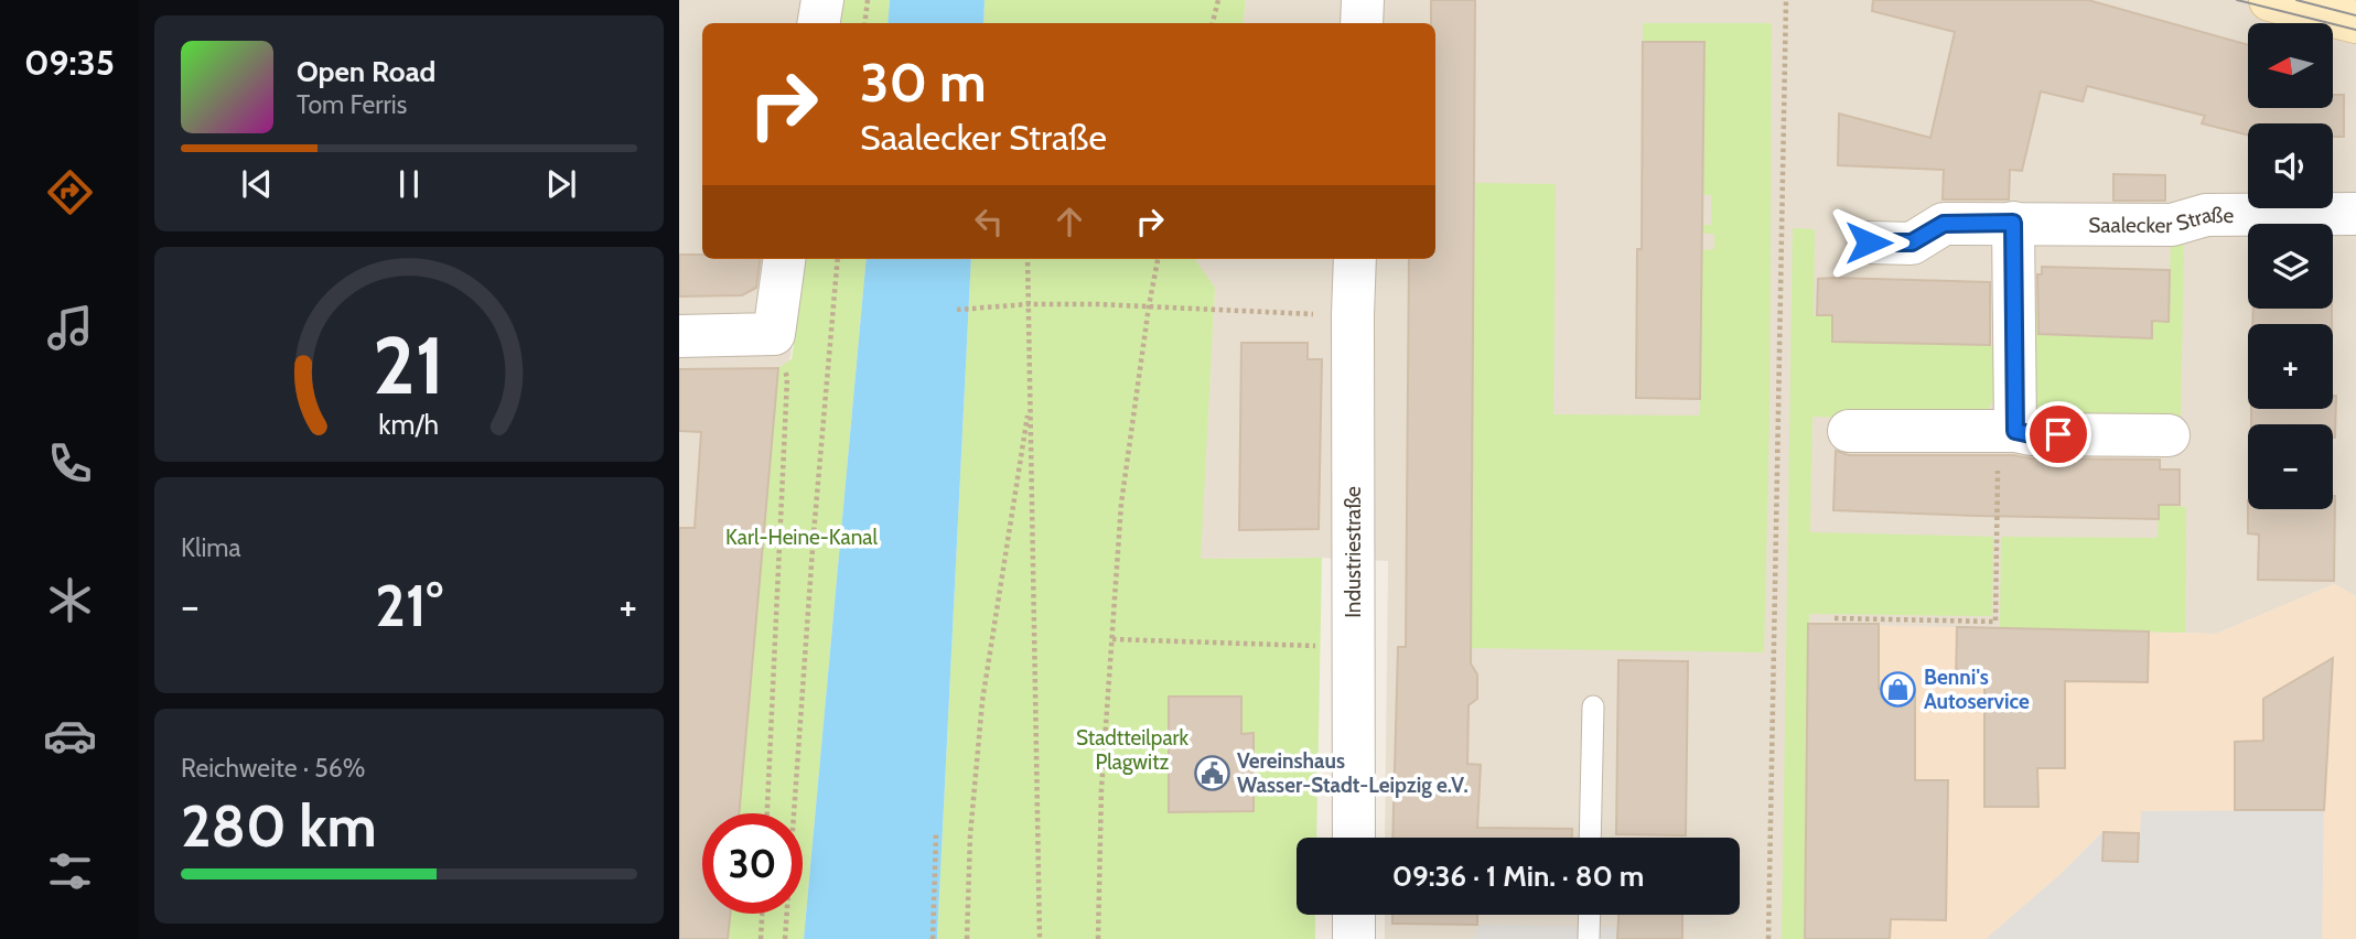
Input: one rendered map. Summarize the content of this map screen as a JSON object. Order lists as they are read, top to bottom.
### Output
{
  "streets": {
    "street": ["Saalecker Straße", "Industriestraße"]
  },
  "parks": ["Karl-Heine-Kanal", "Stadtteilpark Plagwitz"],
  "places": {
    "shop": ["Benni's Autoservice"],
    "public building": ["Vereinshaus Wasser-Stadt-Leipzig e.V."]
  },
  "north": "left",
  "page": {
    "tabs": "09:35",
    "map_buttons": ["+", "−"],
    "turn": ["30 m", "Saalecker Straße"],
    "song": ["Open Road", "Tom Ferris"],
    "tile": [
      "Klima",
      ["Reichweite · 56%", "280 km"]
    ],
    "heat": ["−", "21°", "+"],
    "limit": "30",
    "trip": "09:36 · 1 Min. · 80 m",
    "gauge": ["21", "km/h"]
  }
}
